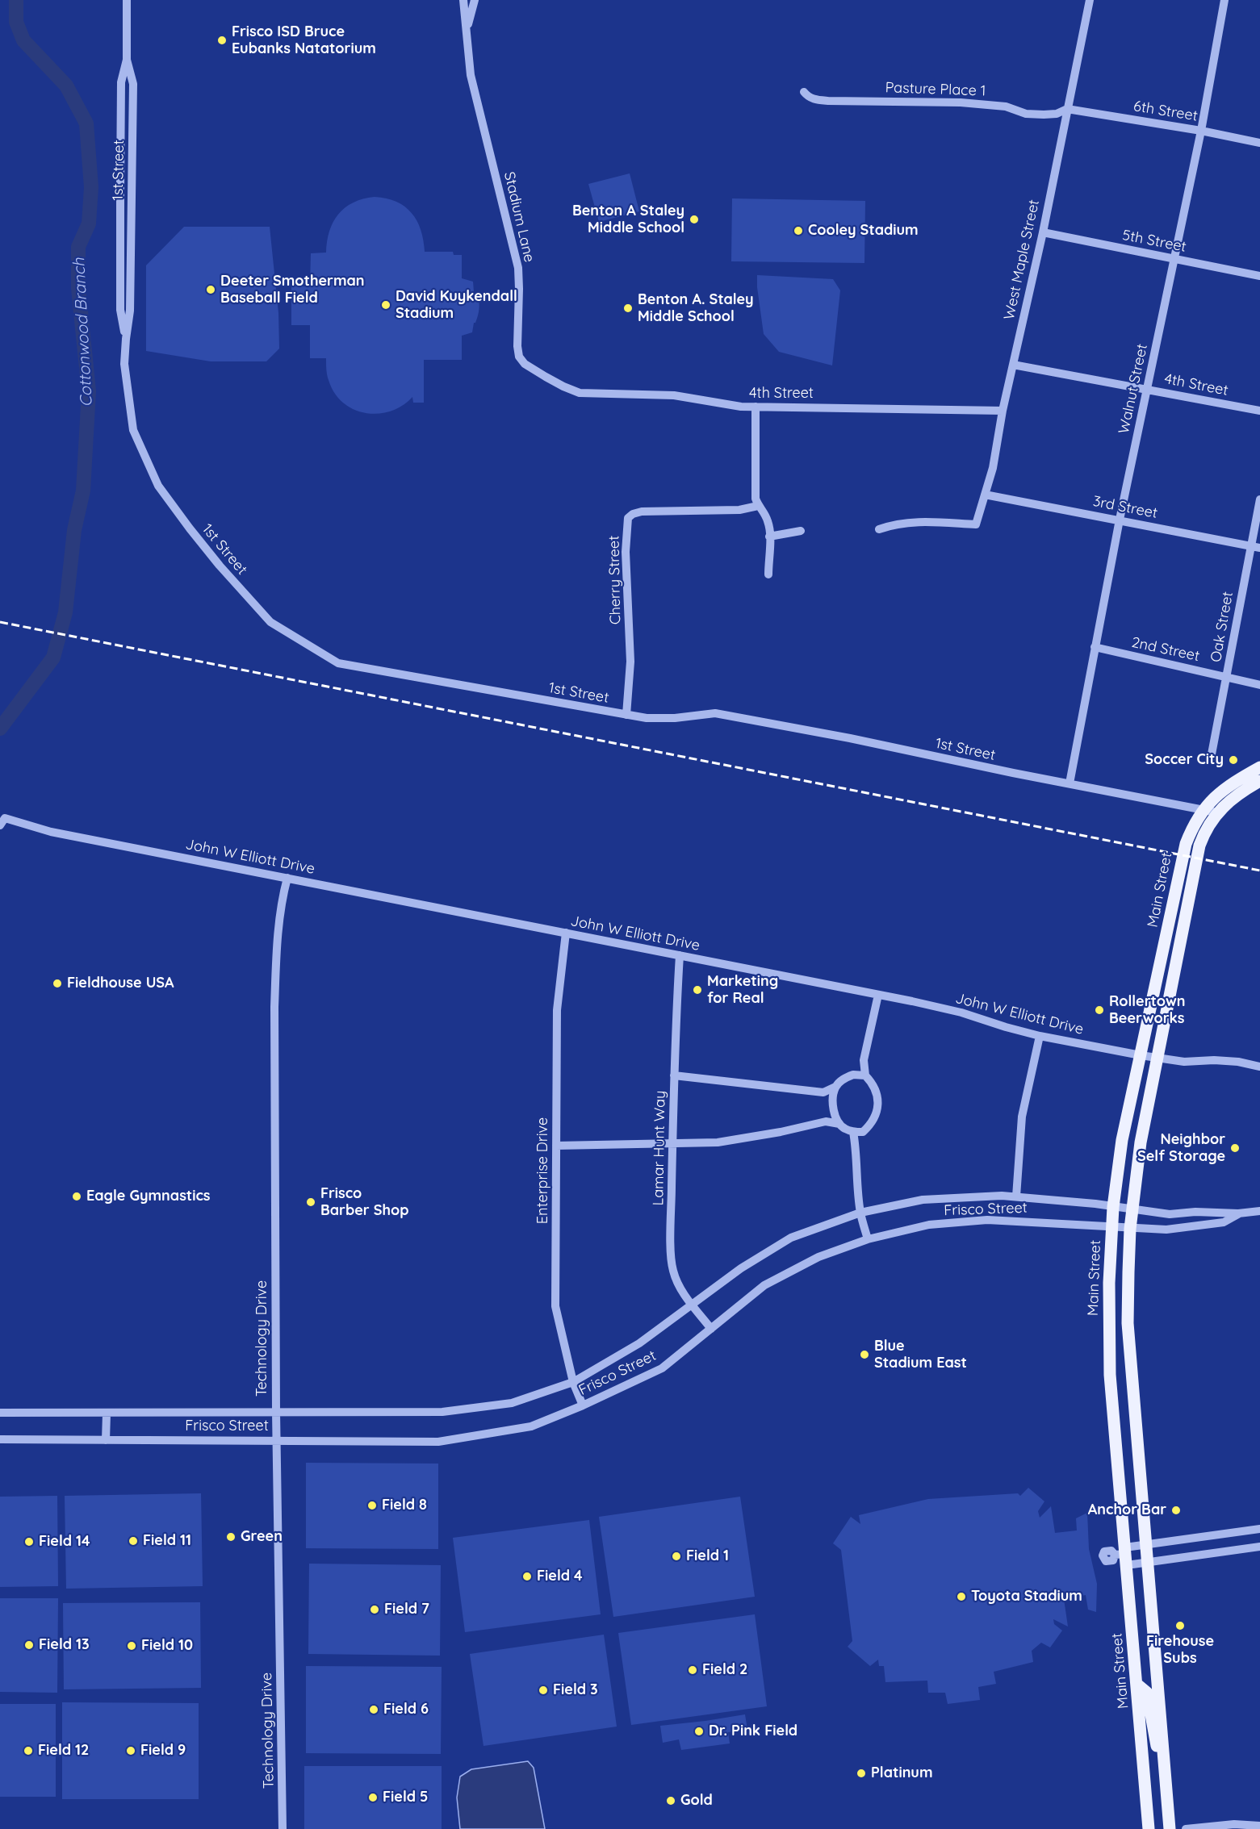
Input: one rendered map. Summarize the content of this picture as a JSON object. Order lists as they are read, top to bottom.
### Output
{
  "streets": {
    "main road": ["Main Street"],
    "street": [
      "Pasture Place 1",
      "6th Street",
      "1st Street",
      "Stadium Lane",
      "5th Street",
      "West Maple Street",
      "4th Street",
      "Walnut Street",
      "3rd Street",
      "Cherry Street",
      "Oak Street",
      "2nd Street",
      "John W Elliott Drive",
      "Lamar Hunt Way",
      "Enterprise Drive",
      "Frisco Street",
      "Technology Drive"
    ]
  },
  "crossings": [
    ["Pasture Place 1", "6th Street"],
    ["Pasture Place 1", "West Maple Street"],
    ["6th Street", "West Maple Street"],
    ["6th Street", "Walnut Street"],
    ["1st Street", "Walnut Street"],
    ["1st Street", "Cherry Street"],
    ["1st Street", "Main Street"],
    ["Stadium Lane", "4th Street"],
    ["5th Street", "West Maple Street"],
    ["5th Street", "Walnut Street"],
    ["West Maple Street", "4th Street"],
    ["West Maple Street", "3rd Street"],
    ["4th Street", "Walnut Street"],
    ["Walnut Street", "3rd Street"],
    ["Walnut Street", "2nd Street"],
    ["3rd Street", "Oak Street"],
    ["Oak Street", "2nd Street"],
    ["John W Elliott Drive", "Main Street"],
    ["John W Elliott Drive", "Lamar Hunt Way"],
    ["John W Elliott Drive", "Enterprise Drive"],
    ["John W Elliott Drive", "Technology Drive"],
    ["Main Street", "Frisco Street"],
    ["Lamar Hunt Way", "Frisco Street"],
    ["Enterprise Drive", "Frisco Street"],
    ["Frisco Street", "Technology Drive"]
  ],
  "water": ["Cottonwood Branch"],
  "places": [
    "Frisco ISD Bruce Eubanks Natatorium",
    "Benton A Staley Middle School",
    "Cooley Stadium",
    "Deeter Smotherman Baseball Field",
    "David Kuykendall Stadium",
    "Benton A. Staley Middle School",
    "Soccer City",
    "Fieldhouse USA",
    "Marketing for Real",
    "Rollertown Beerworks",
    "Neighbor Self Storage",
    "Eagle Gymnastics",
    "Frisco Barber Shop",
    "Blue Stadium East",
    "Field 8",
    "Anchor Bar",
    "Green",
    "Field 11",
    "Field 14",
    "Field 1",
    "Field 4",
    "Toyota Stadium",
    "Field 7",
    "Firehouse Subs",
    "Field 13",
    "Field 10",
    "Field 2",
    "Field 3",
    "Field 6",
    "Dr. Pink Field",
    "Field 12",
    "Field 9",
    "Platinum",
    "Field 5",
    "Gold"
  ]
}
